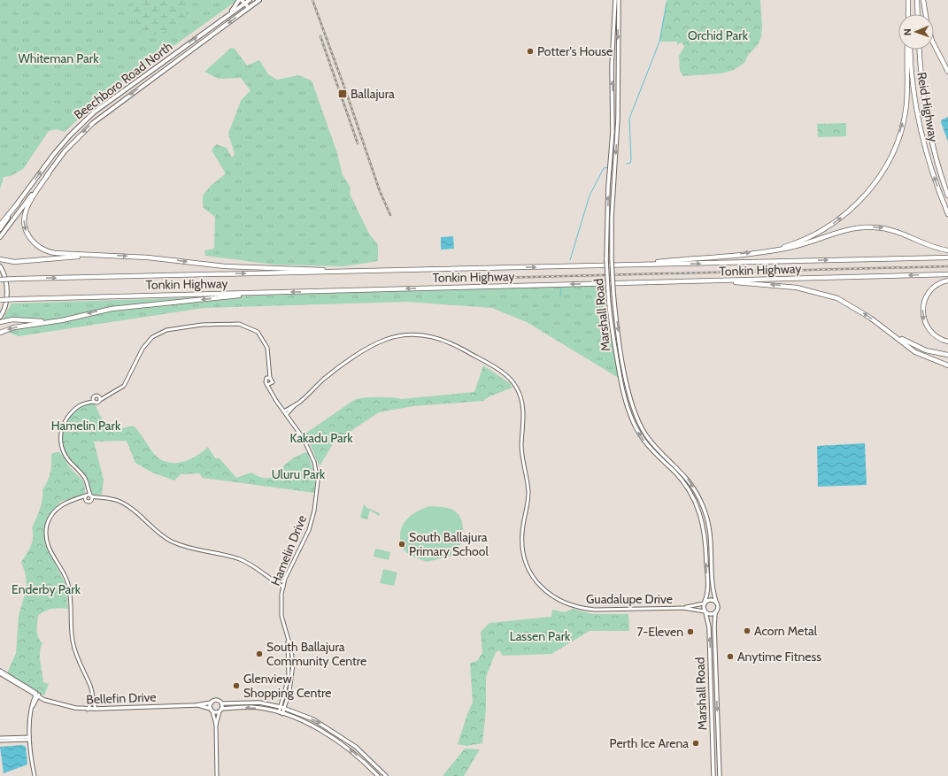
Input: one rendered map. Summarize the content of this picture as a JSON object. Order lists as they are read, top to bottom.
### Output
{
  "streets": {
    "highway": ["Reid Highway", "Tonkin Highway"],
    "main road": ["Beechboro Road North", "Marshall Road", "Bellefin Drive"],
    "street": ["Hamelin Drive", "Guadalupe Drive"]
  },
  "crossings": [
    ["Marshall Road", "Guadalupe Drive"],
    ["Hamelin Drive", "Guadalupe Drive"]
  ],
  "parks": [
    "Orchid Park",
    "Whiteman Park",
    "Hamelin Park",
    "Kakadu Park",
    "Uluru Park",
    "Enderby Park",
    "Lassen Park"
  ],
  "places": {
    "other": [
      "Potter's House",
      "South Ballajura Primary School",
      "Acorn Metal",
      "7-Eleven",
      "South Ballajura Community Centre",
      "Anytime Fitness",
      "Glenview Shopping Centre",
      "Perth Ice Arena"
    ],
    "transit": ["Ballajura"]
  },
  "north": "left"
}
